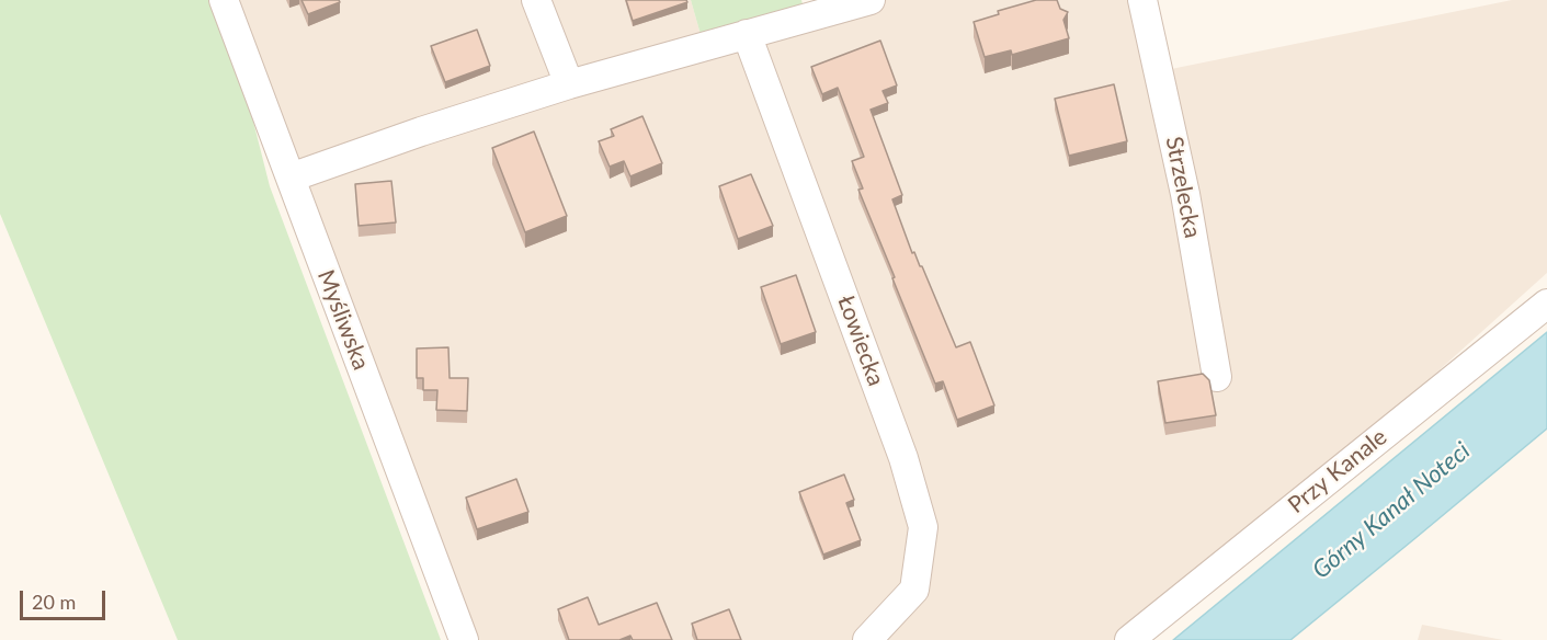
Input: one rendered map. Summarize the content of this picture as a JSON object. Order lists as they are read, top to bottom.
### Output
{
  "streets": {
    "street": [
      "Strzelecka",
      "Myśliwska",
      "Łowiecka",
      "Przy Kanale"
    ]
  },
  "water": ["Górny Kanał Noteci"],
  "scale_bar": "20 m"
}
